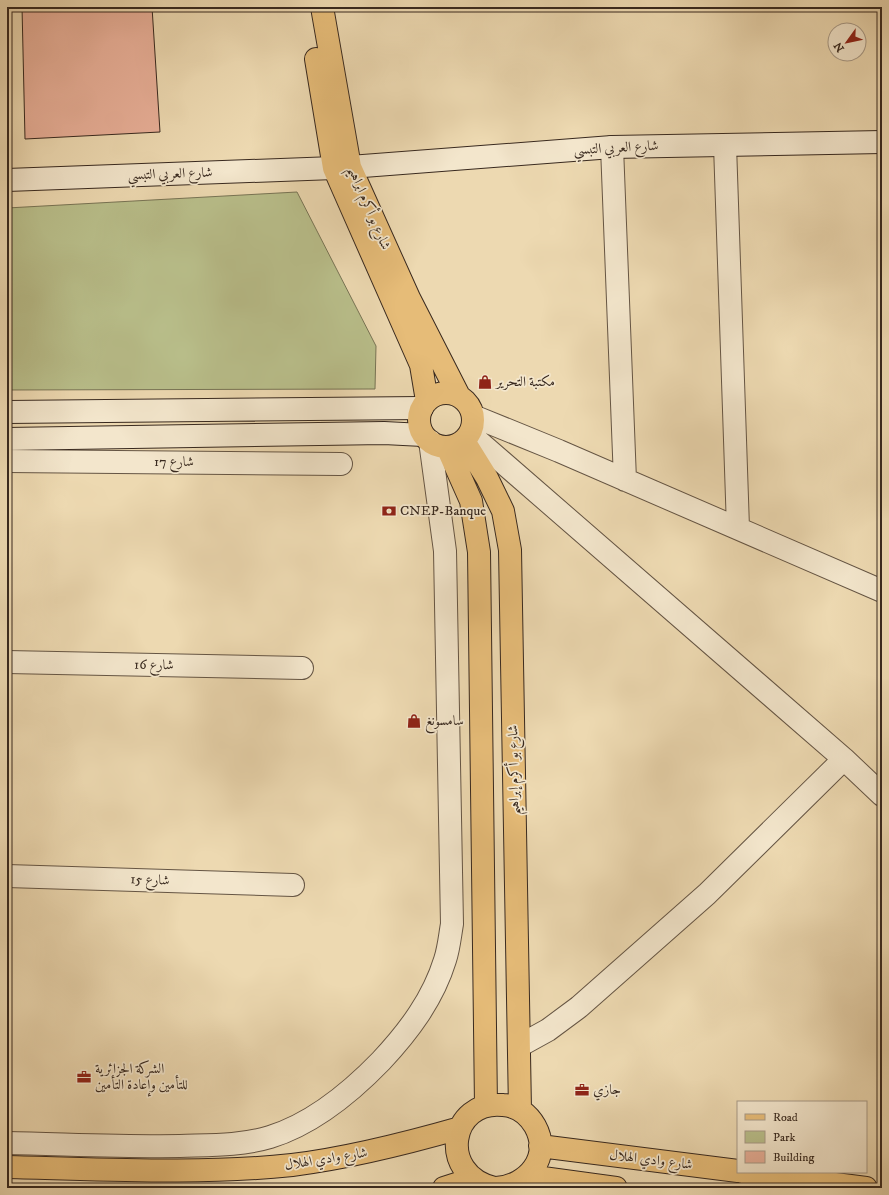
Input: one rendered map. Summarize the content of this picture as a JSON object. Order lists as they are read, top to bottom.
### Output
{
  "streets": {
    "main road": ["شارع بو أكرم ابراهيم", "شارع بو أكرم إبراهيم", "شارع وادي الهلال"],
    "street": [
      "شارع العربي التبسي",
      "شارع 17",
      "شارع 16",
      "شارع 15"
    ]
  },
  "crossings": [
    ["شارع العربي التبسي", "شارع بو أكرم ابراهيم"],
    ["شارع بو أكرم ابراهيم", "شارع بو أكرم إبراهيم"],
    ["شارع بو أكرم ابراهيم", "شارع وادي الهلال"],
    ["شارع بو أكرم إبراهيم", "شارع وادي الهلال"]
  ],
  "places": {
    "shop": ["مكتبة التحرير", "سامسونغ"],
    "bank": ["CNEP-Banque"],
    "office": ["الشركة الجزائرية للتأمين وإعادة التأمين", "جازي"]
  },
  "legend": ["Road", "Park", "Building"],
  "north": "bottom left"
}
